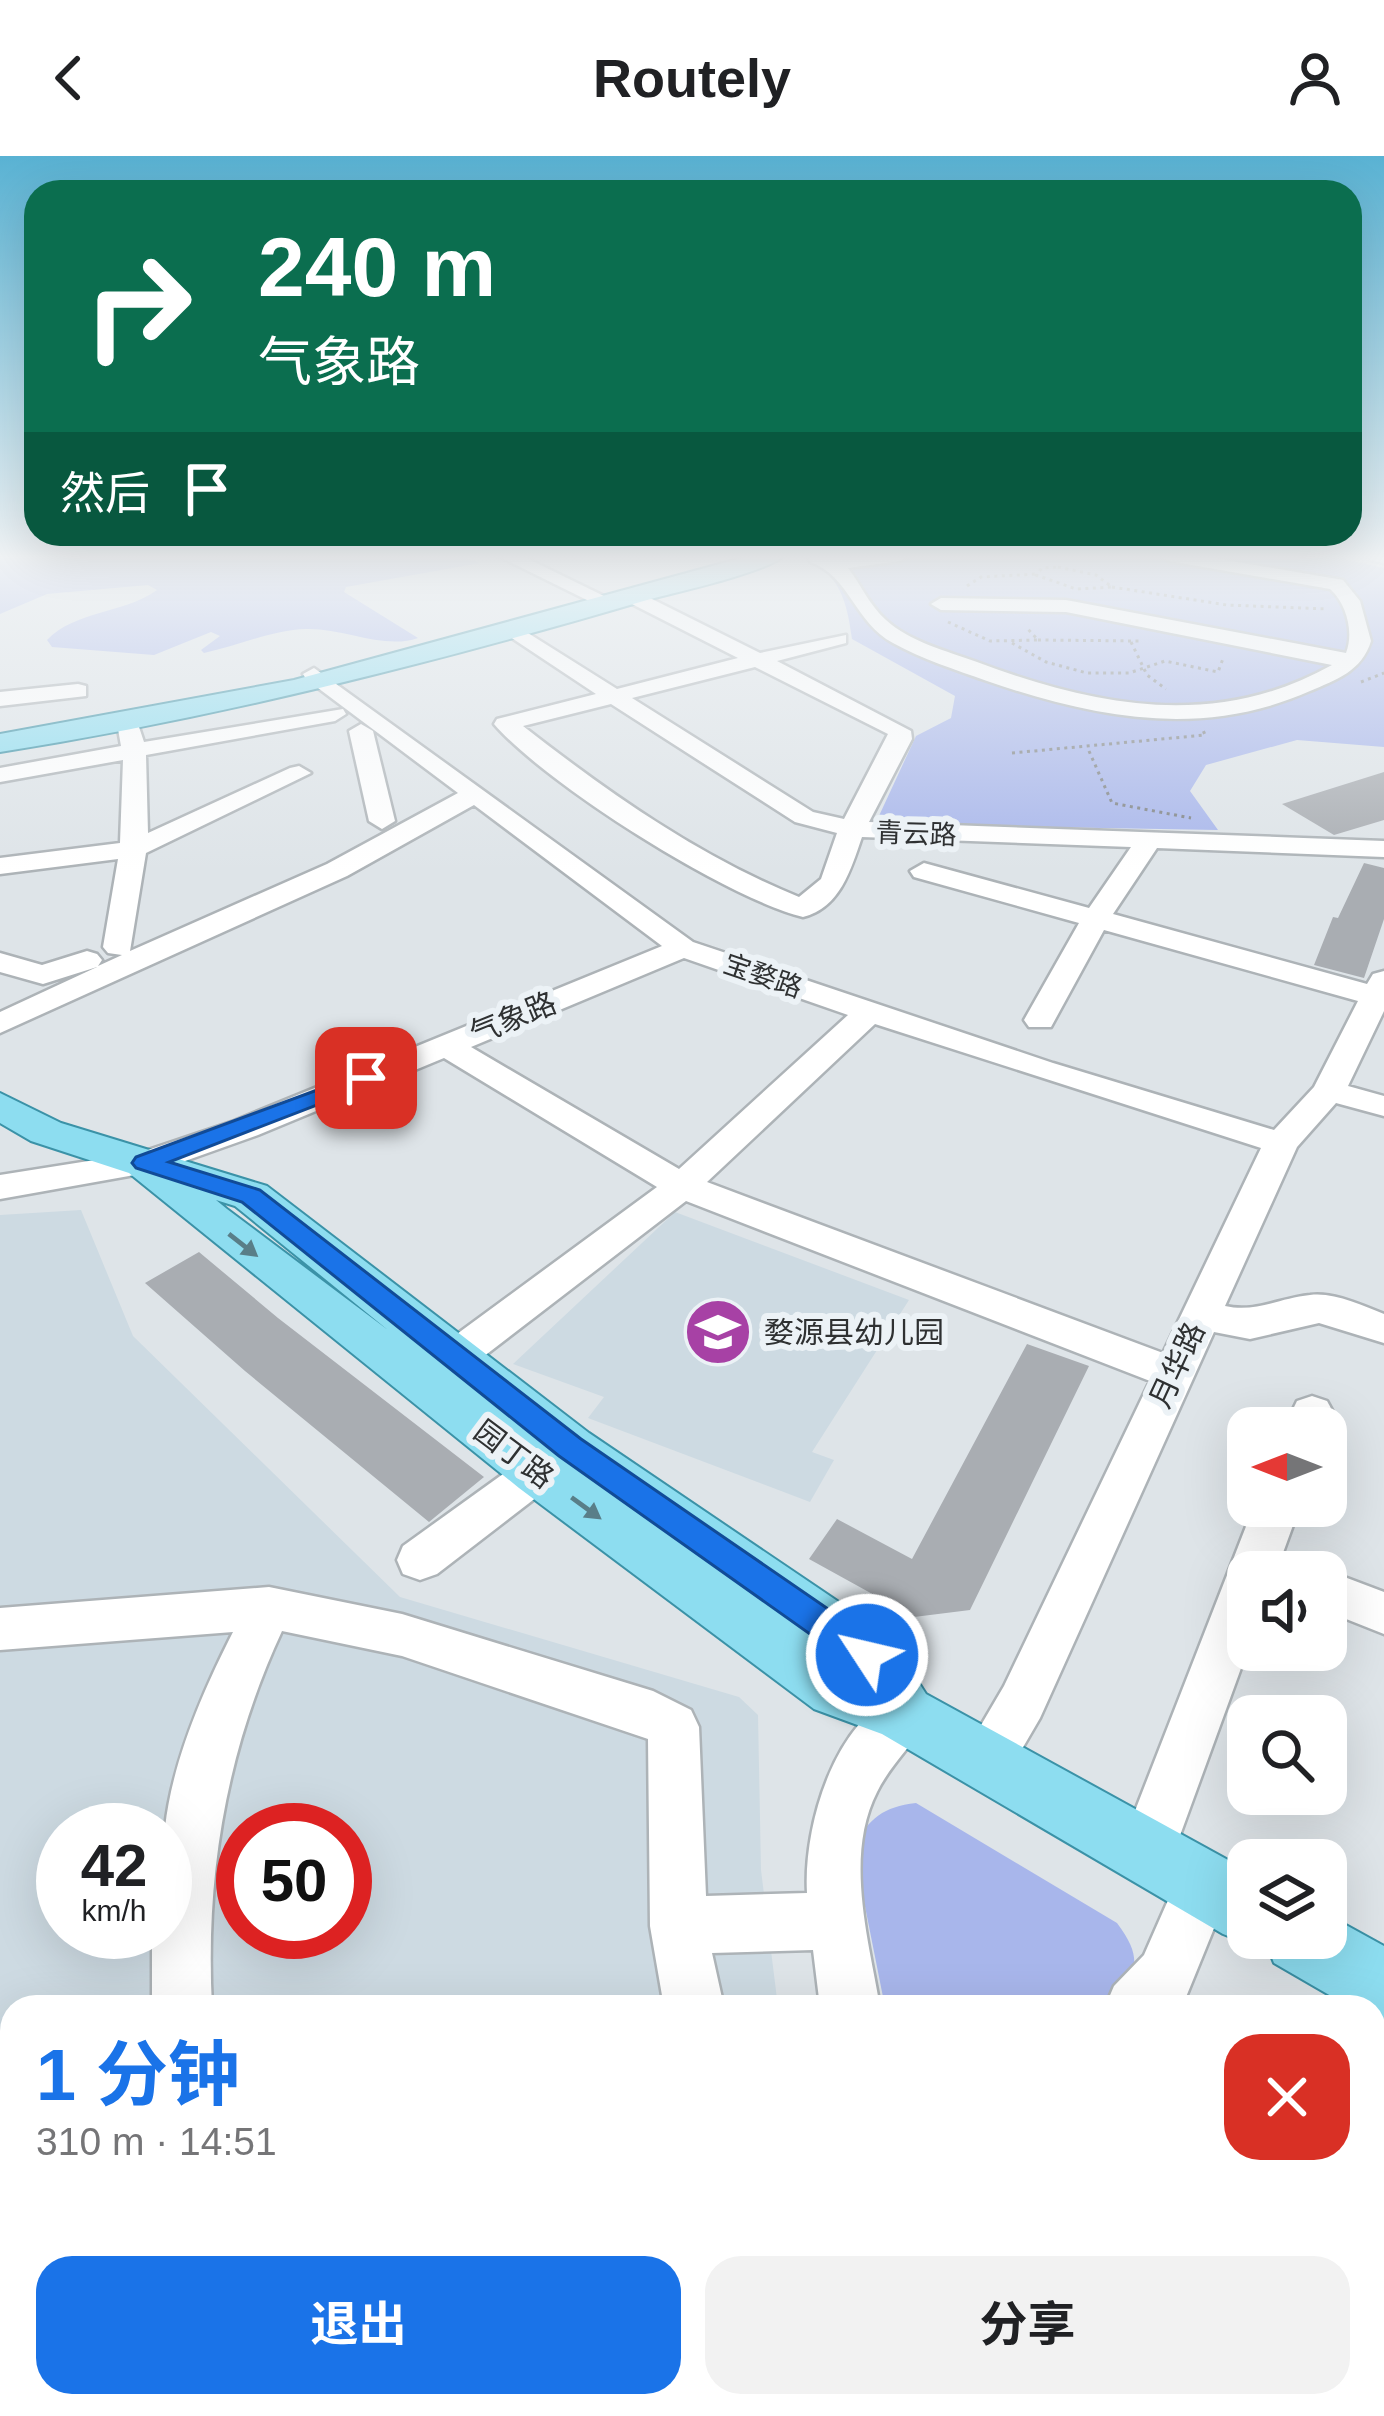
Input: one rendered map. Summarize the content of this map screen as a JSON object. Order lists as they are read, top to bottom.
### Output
{
  "streets": {
    "main road": ["园丁路"],
    "street": [
      "青云路",
      "宝婺路",
      "气象路",
      "月华路"
    ]
  },
  "crossings": [
    ["宝婺路", "气象路"],
    ["宝婺路", "月华路"],
    ["气象路", "园丁路"],
    ["月华路", "园丁路"]
  ],
  "places": {
    "school or university": ["婺源县幼儿园"]
  },
  "north": "left",
  "page": {
    "header": "Routely",
    "turn": ["240 m", "气象路"],
    "then": "然后",
    "speed": "42 km/h",
    "limit": "50",
    "heading": ["1 分钟", "310 m · 14:51"],
    "buttons": ["退出", "分享"]
  }
}
